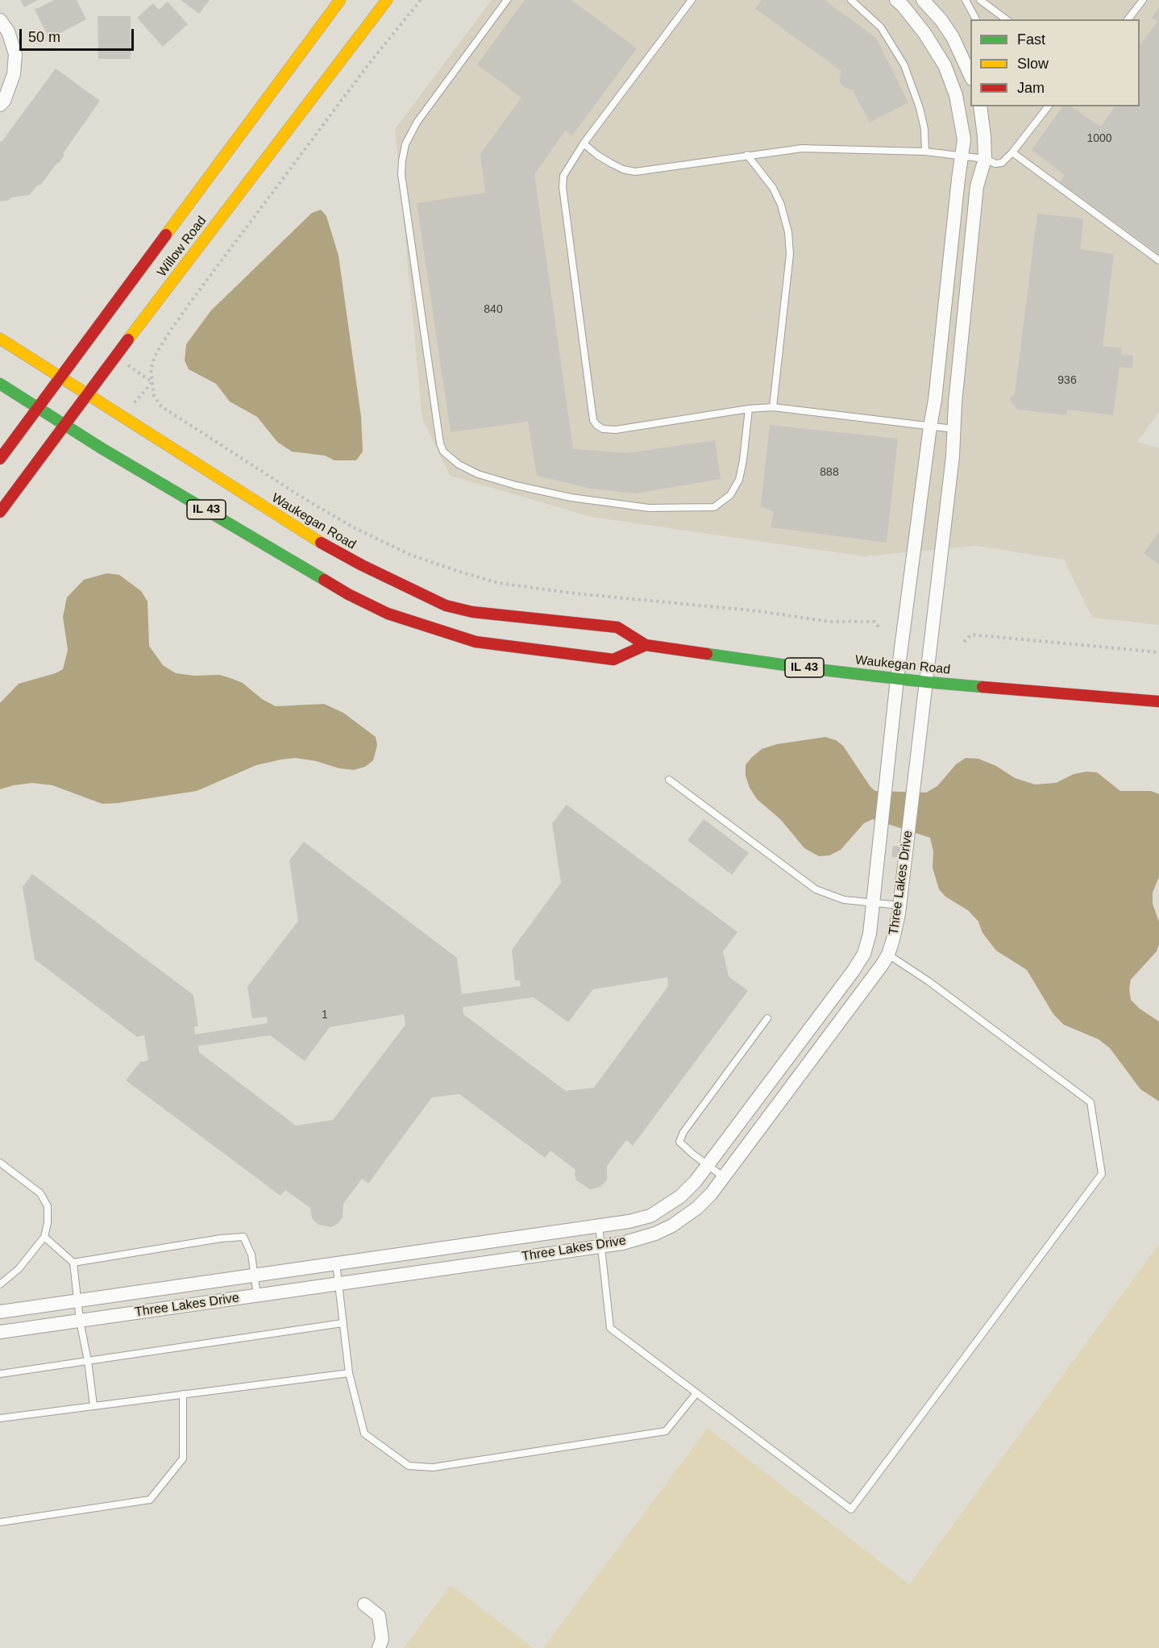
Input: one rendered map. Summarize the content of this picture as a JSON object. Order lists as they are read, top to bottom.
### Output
{
  "streets": {
    "main road": ["Willow Road", "IL 43", "Waukegan Road"],
    "street": ["Three Lakes Drive"]
  },
  "crossings": [
    ["Willow Road", "IL 43"],
    ["Willow Road", "Waukegan Road"],
    ["IL 43", "Waukegan Road"],
    ["Waukegan Road", "Three Lakes Drive"]
  ],
  "house_numbers": [
    "1000",
    "840",
    "936",
    "888",
    "1"
  ],
  "legend": ["Fast", "Slow", "Jam"],
  "scale_bar": "50 m"
}
